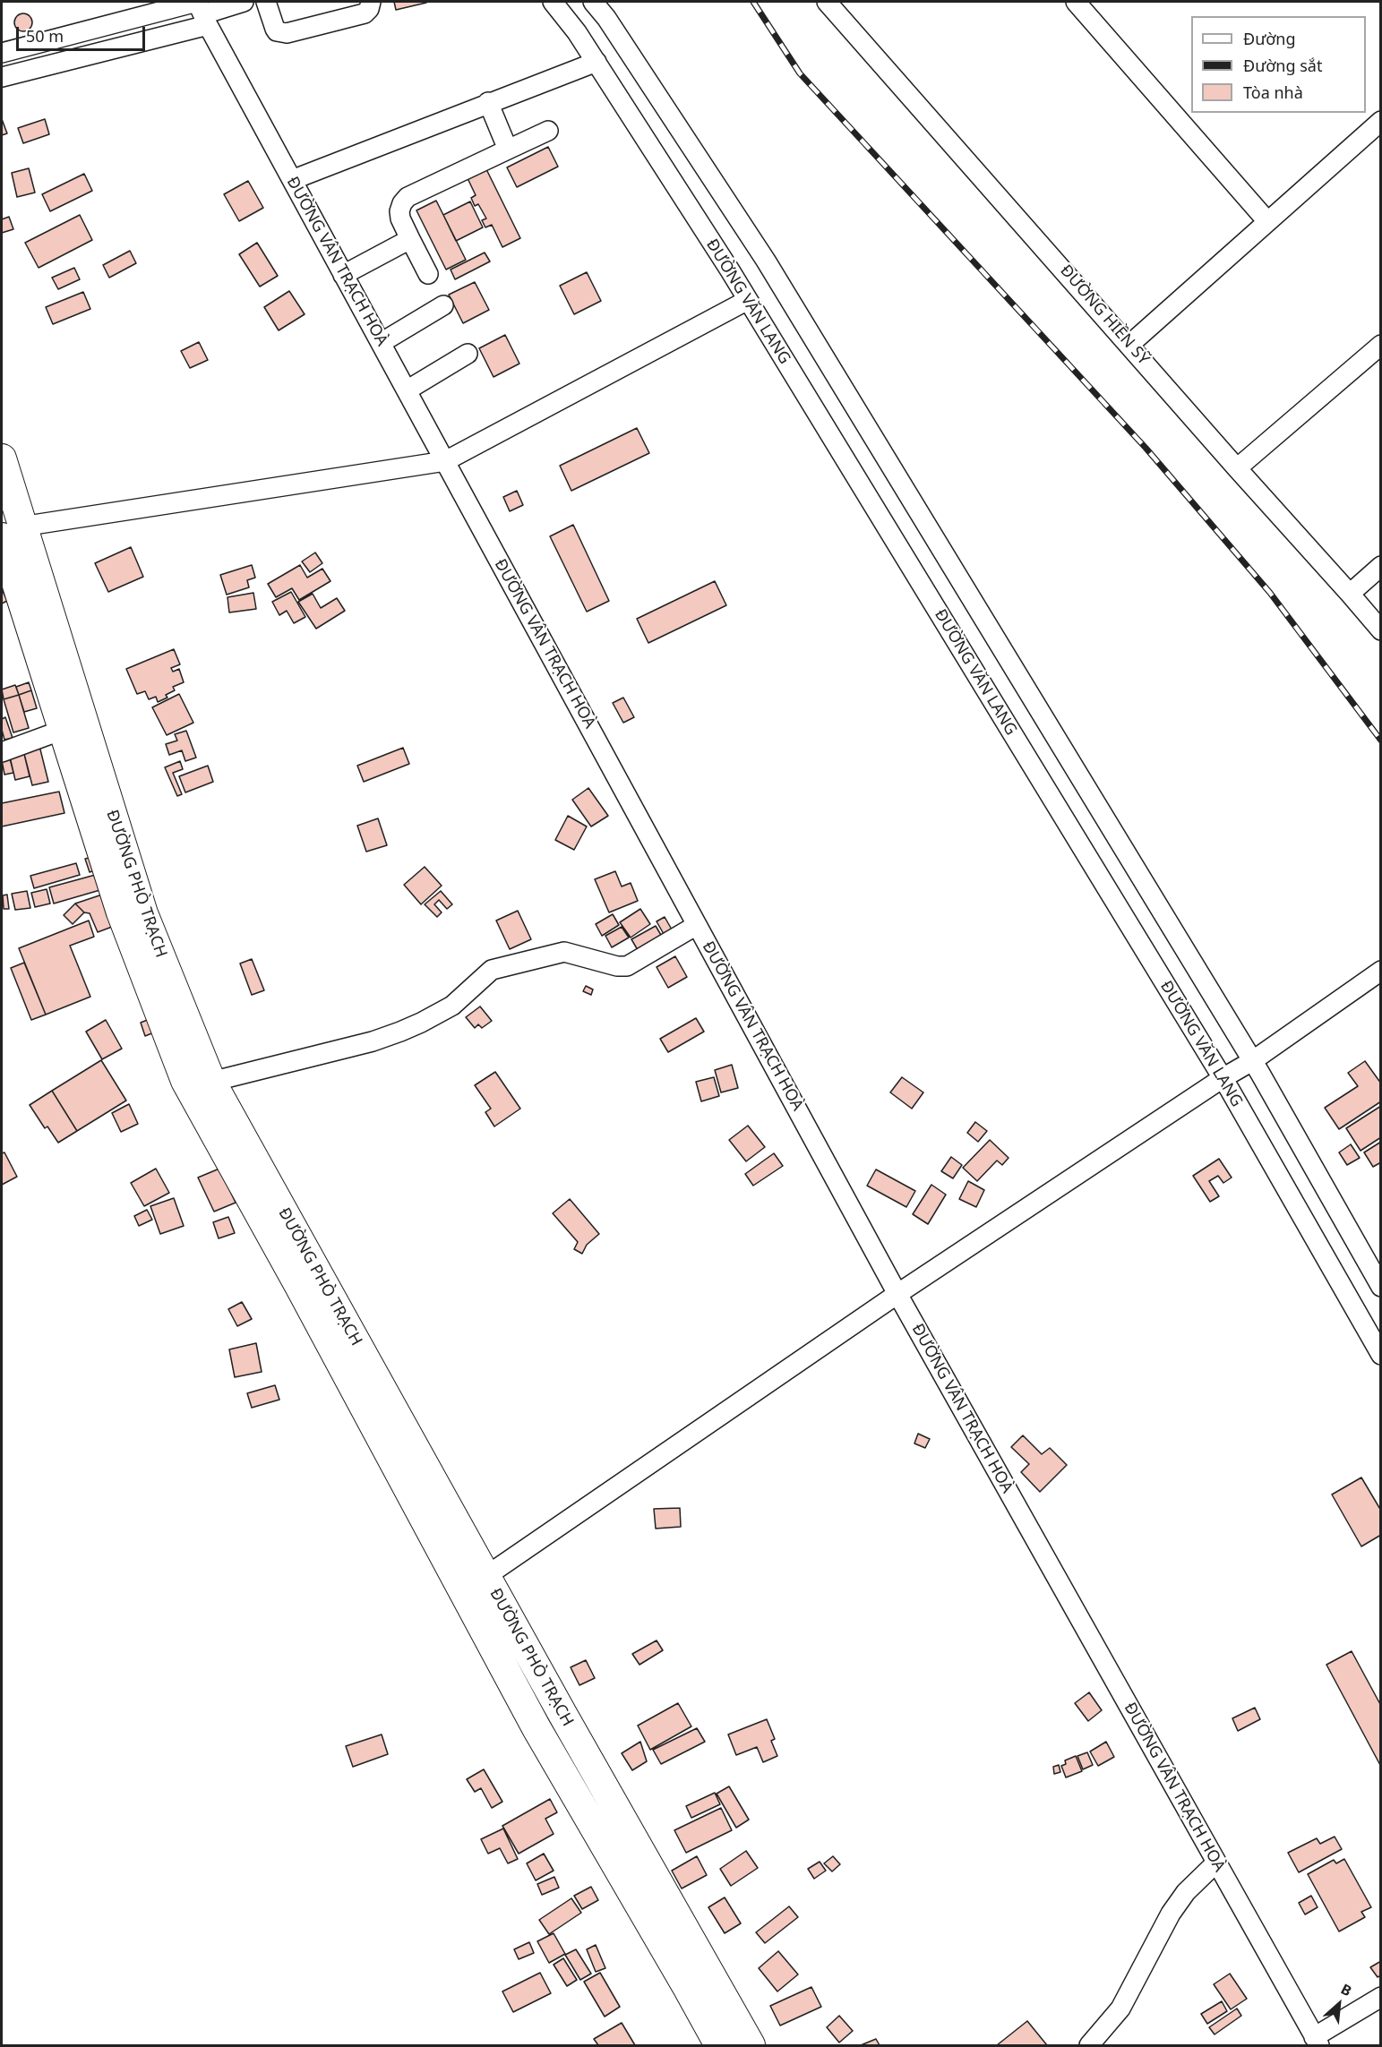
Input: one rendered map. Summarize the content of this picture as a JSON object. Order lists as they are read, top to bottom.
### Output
{
  "streets": {
    "highway": ["ĐƯỜNG PHÒ TRẠCH"],
    "street": ["ĐƯỜNG VÂN TRẠCH HOÀ", "ĐƯỜNG VĂN LANG", "ĐƯỜNG HIỀN SỸ"]
  },
  "legend": ["Đường", "Đường sắt", "Tòa nhà"],
  "scale_bar": "50 m",
  "north": "top right"
}
